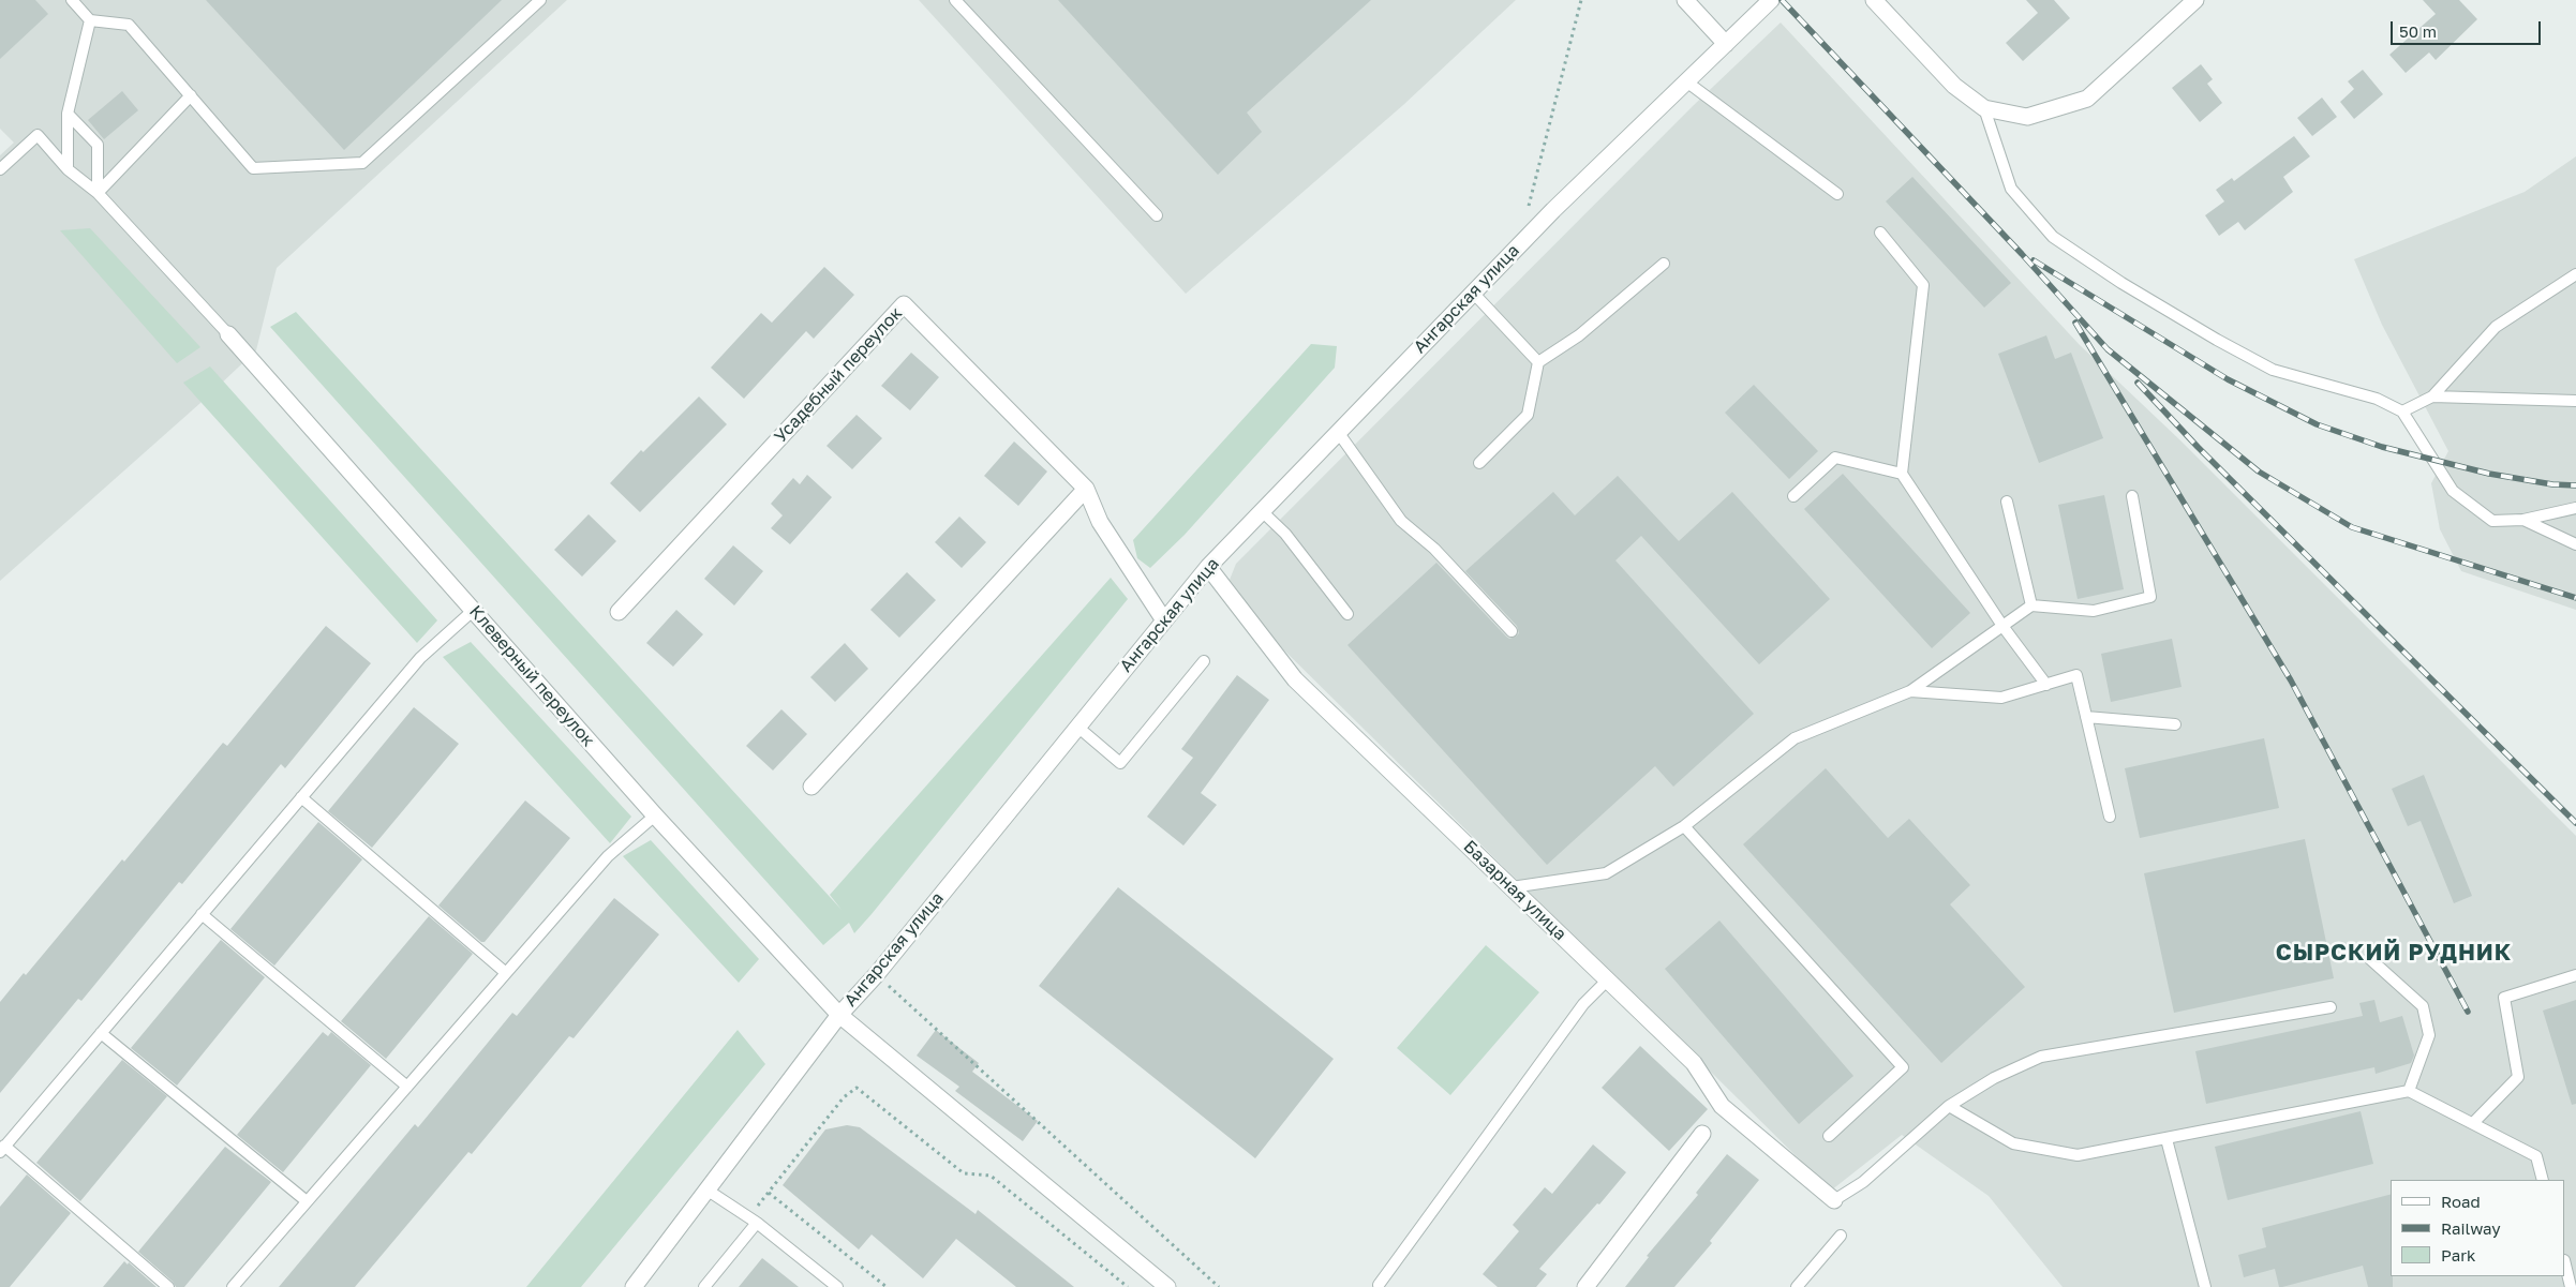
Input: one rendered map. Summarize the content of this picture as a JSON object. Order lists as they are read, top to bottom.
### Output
{
  "streets": {
    "street": [
      "Ангарская улица",
      "Усадебный переулок",
      "Клеверный переулок",
      "Базарная улица"
    ]
  },
  "crossings": [
    ["Ангарская улица", "Усадебный переулок"],
    ["Ангарская улица", "Клеверный переулок"],
    ["Ангарская улица", "Базарная улица"]
  ],
  "districts": ["СЫРСКИЙ РУДНИК"],
  "legend": ["Road", "Railway", "Park"],
  "scale_bar": "50 m"
}
